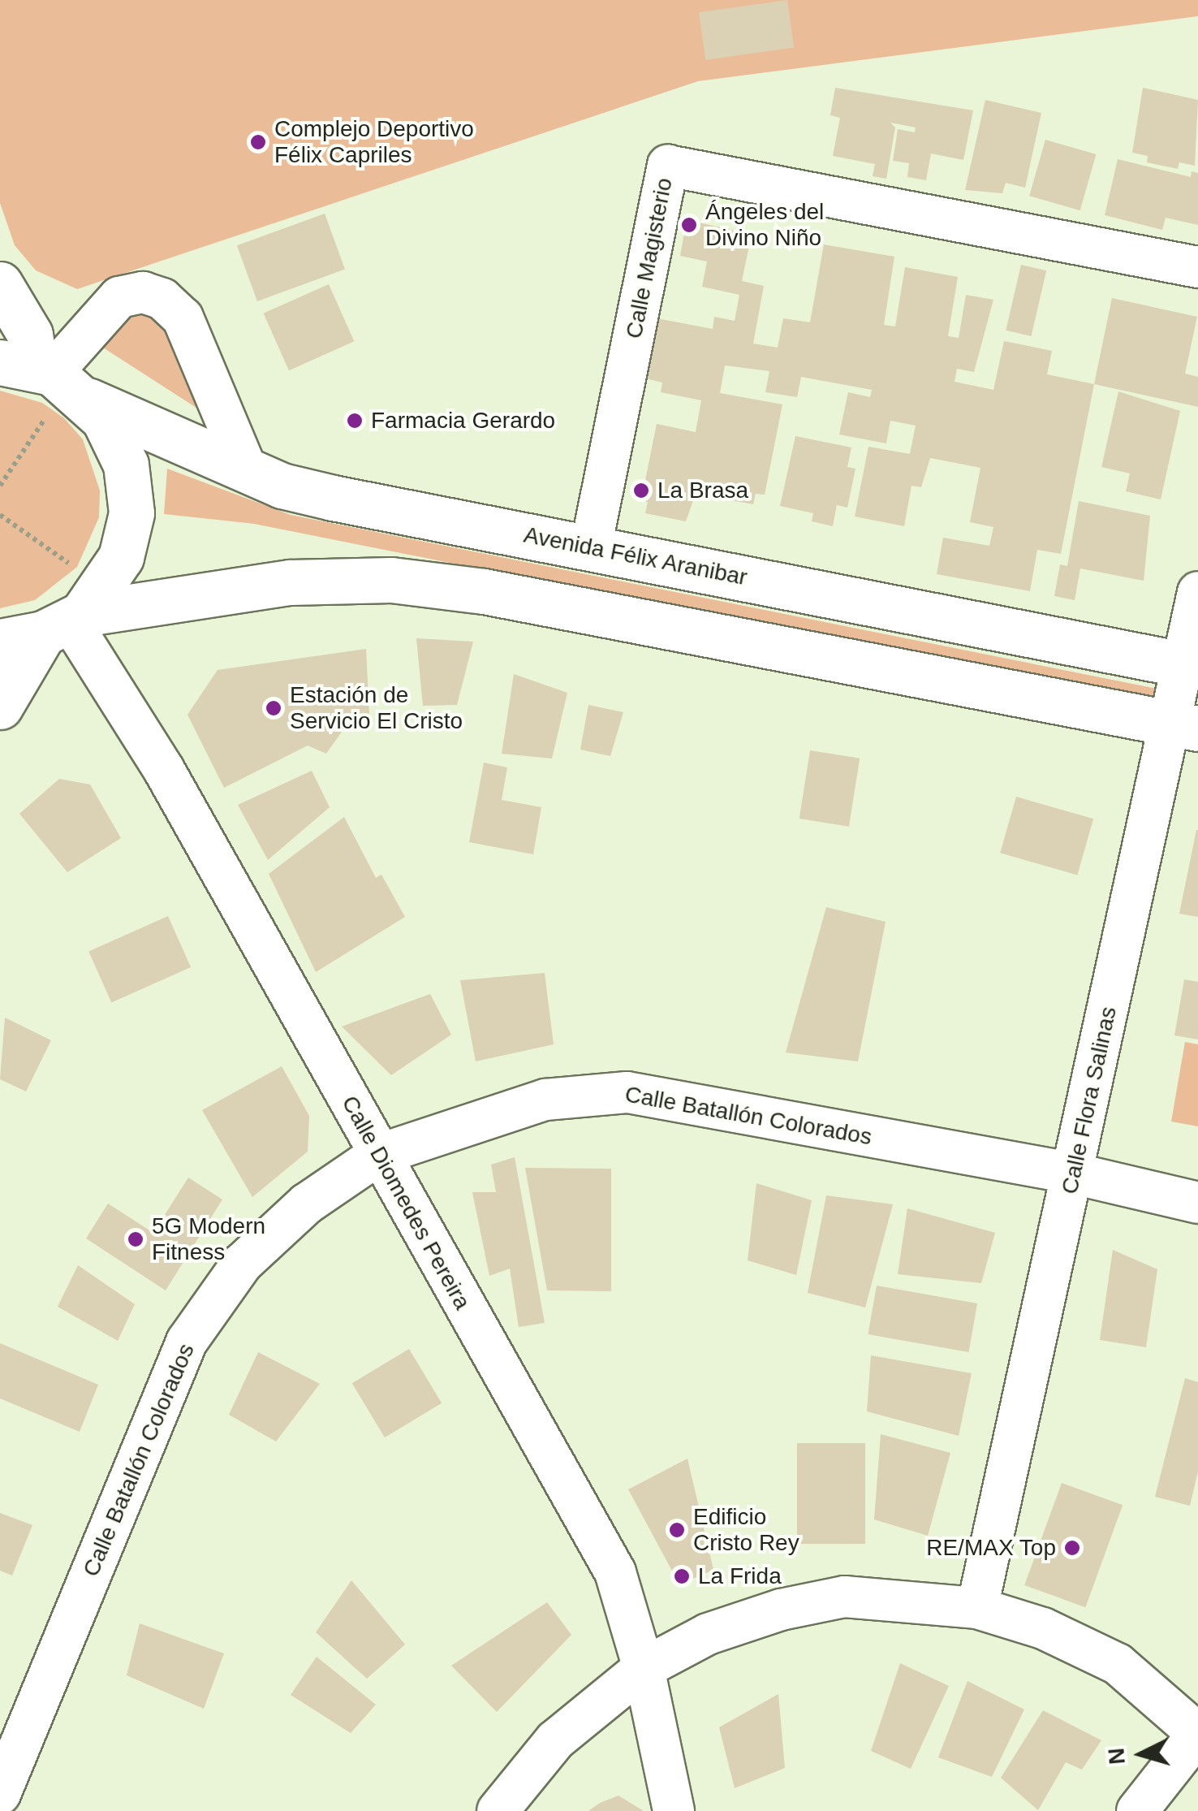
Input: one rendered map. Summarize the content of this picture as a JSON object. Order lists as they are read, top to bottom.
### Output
{
  "streets": {
    "main road": ["Avenida Félix Aranibar"],
    "street": [
      "Calle Magisterio",
      "Calle Flora Salinas",
      "Calle Batallón Colorados",
      "Calle Diomedes Pereira"
    ]
  },
  "crossings": [
    ["Calle Magisterio", "Avenida Félix Aranibar"],
    ["Avenida Félix Aranibar", "Calle Flora Salinas"],
    ["Calle Flora Salinas", "Calle Batallón Colorados"],
    ["Calle Batallón Colorados", "Calle Diomedes Pereira"]
  ],
  "places": [
    "Complejo Deportivo Félix Capriles",
    "Ángeles del Divino Niño",
    "Farmacia Gerardo",
    "La Brasa",
    "Estación de Servicio El Cristo",
    "5G Modern Fitness",
    "Edificio Cristo Rey",
    "RE/MAX Top",
    "La Frida"
  ],
  "north": "left"
}
